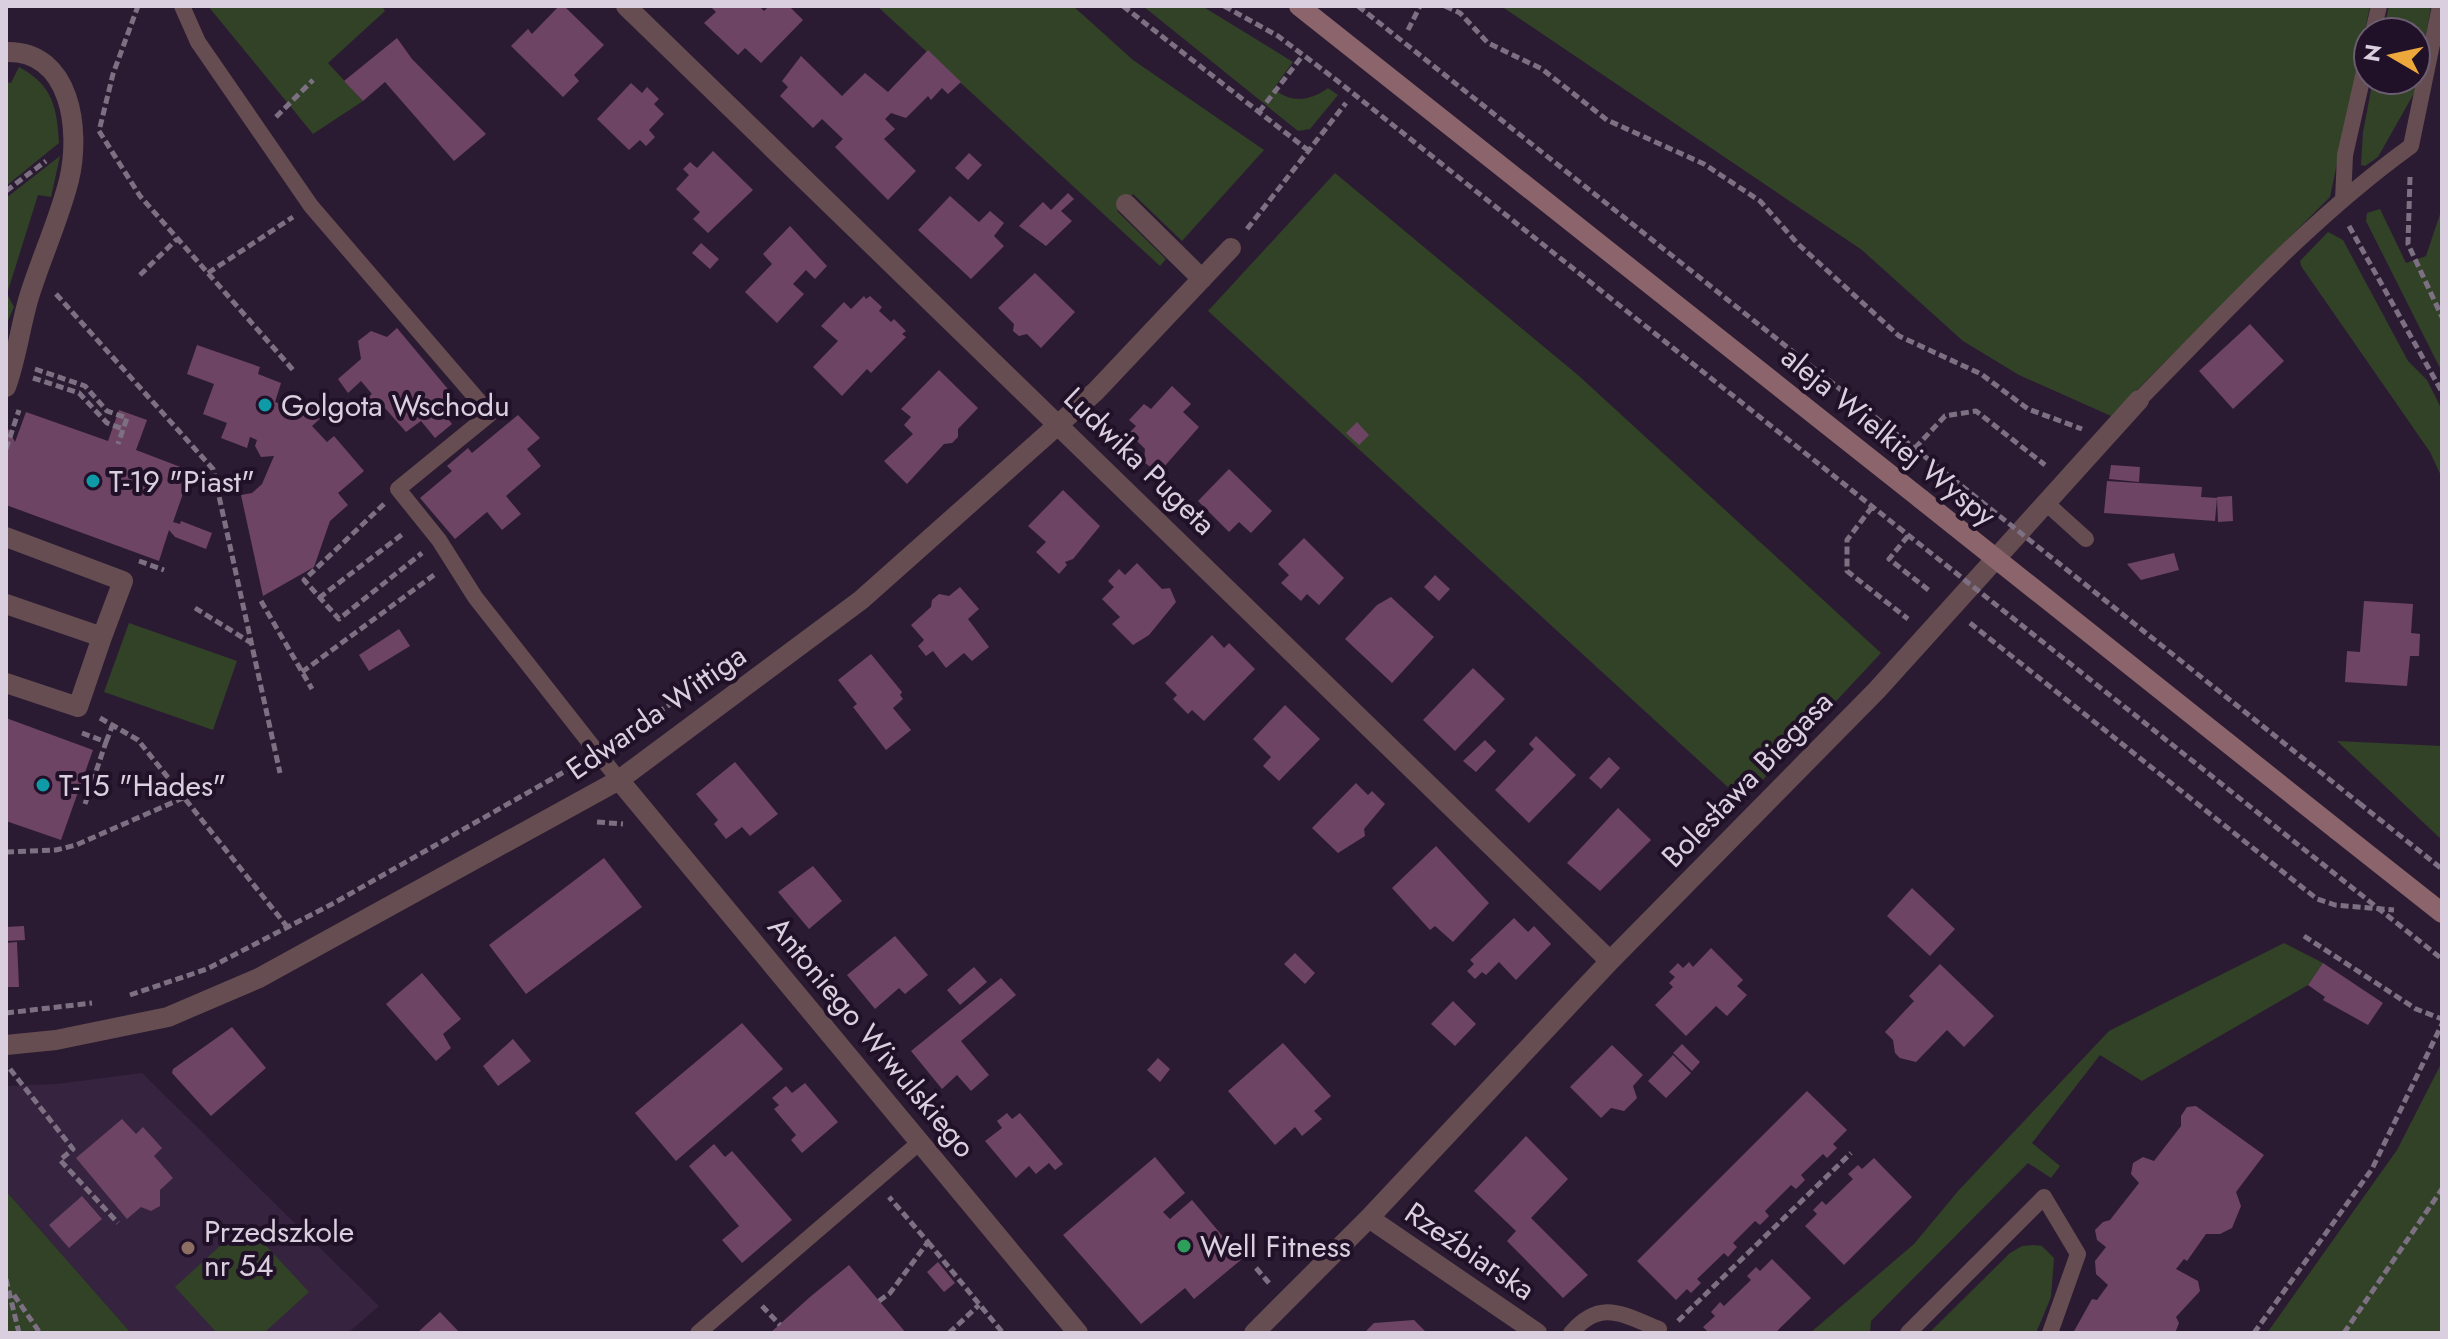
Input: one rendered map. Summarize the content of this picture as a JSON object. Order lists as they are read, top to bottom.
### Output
{
  "streets": {
    "main road": ["aleja Wielkiej Wyspy"],
    "street": [
      "Ludwika Pugeta",
      "Edwarda Wittiga",
      "Bolesława Biegasa",
      "Antoniego Wiwulskiego",
      "Rzeźbiarska"
    ]
  },
  "crossings": [
    ["Ludwika Pugeta", "Edwarda Wittiga"],
    ["Ludwika Pugeta", "Bolesława Biegasa"],
    ["Edwarda Wittiga", "Antoniego Wiwulskiego"],
    ["Bolesława Biegasa", "Rzeźbiarska"]
  ],
  "places": [
    "Golgota Wschodu",
    "T-19 \"Piast\"",
    "T-15 \"Hades\"",
    "Well Fitness",
    "Przedszkole nr 54"
  ],
  "north": "left"
}
